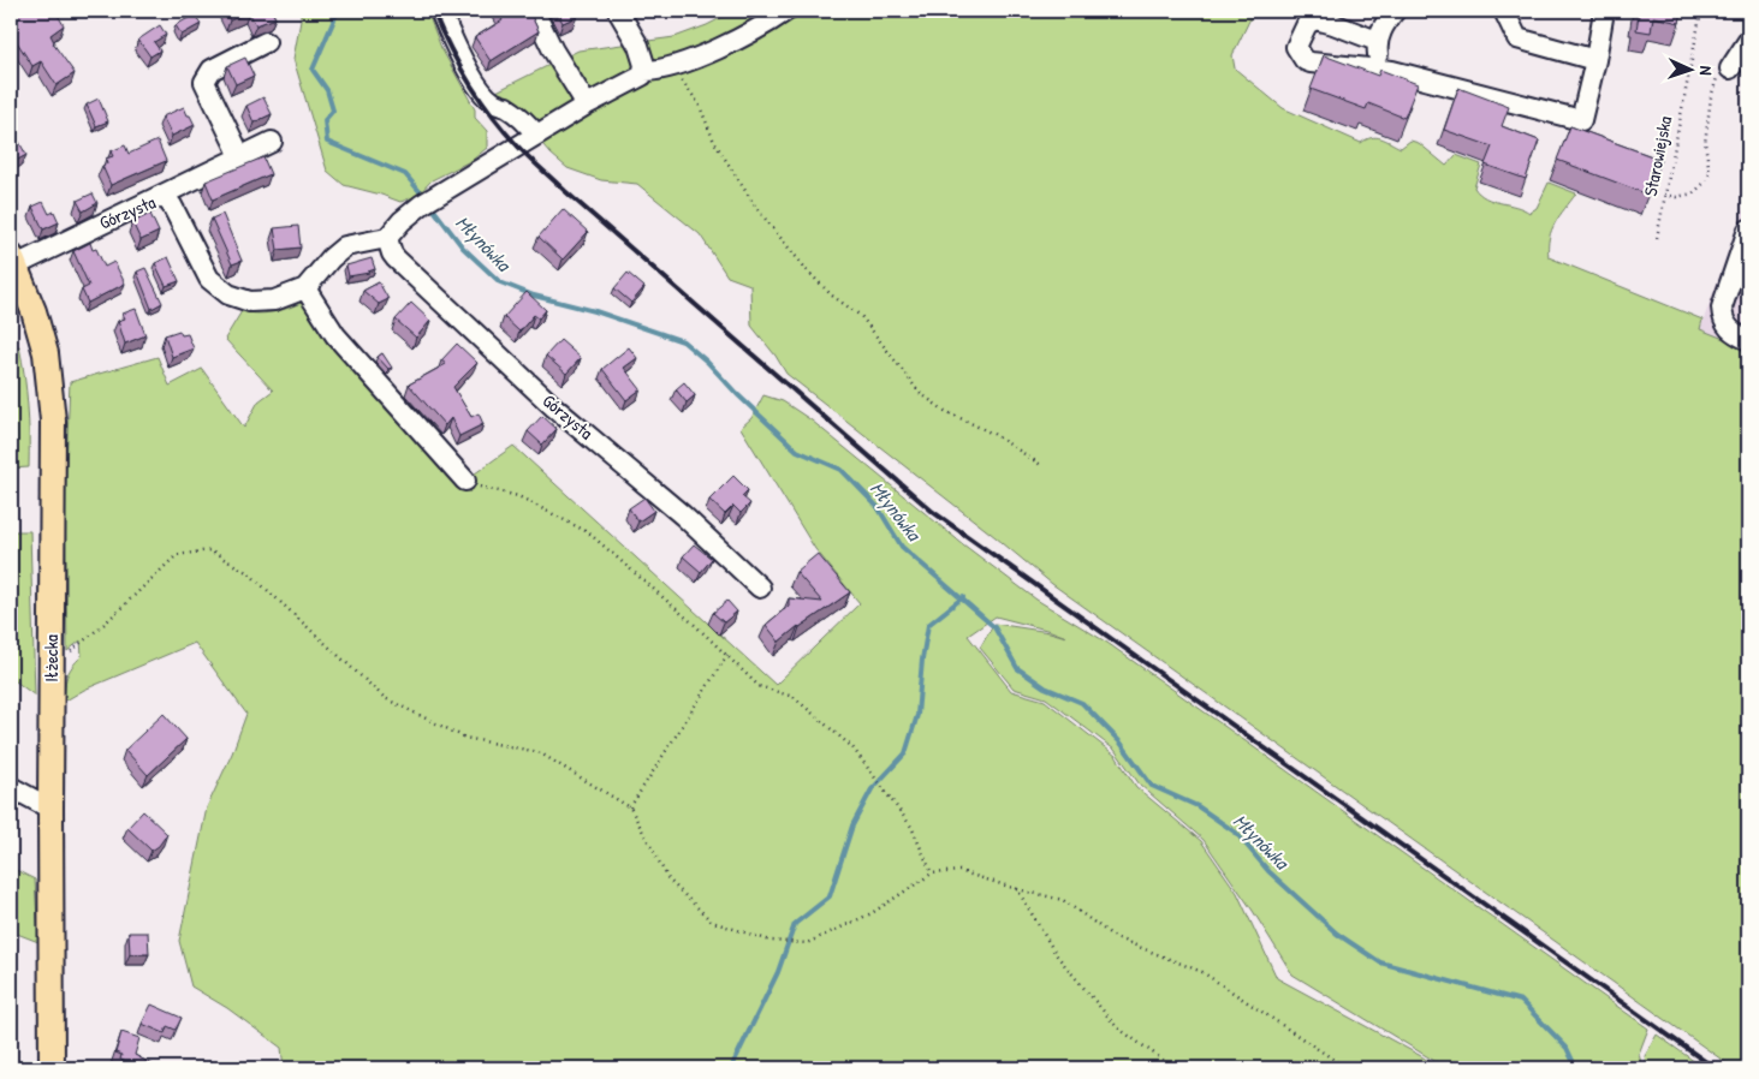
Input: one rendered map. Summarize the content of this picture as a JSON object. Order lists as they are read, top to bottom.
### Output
{
  "streets": {
    "main road": ["Iłżecka"],
    "street": ["Górzysta"],
    "path": ["Starowiejska"]
  },
  "crossings": [
    ["Górzysta", "Iłżecka"]
  ],
  "water": ["Młynówka"],
  "north": "right"
}
